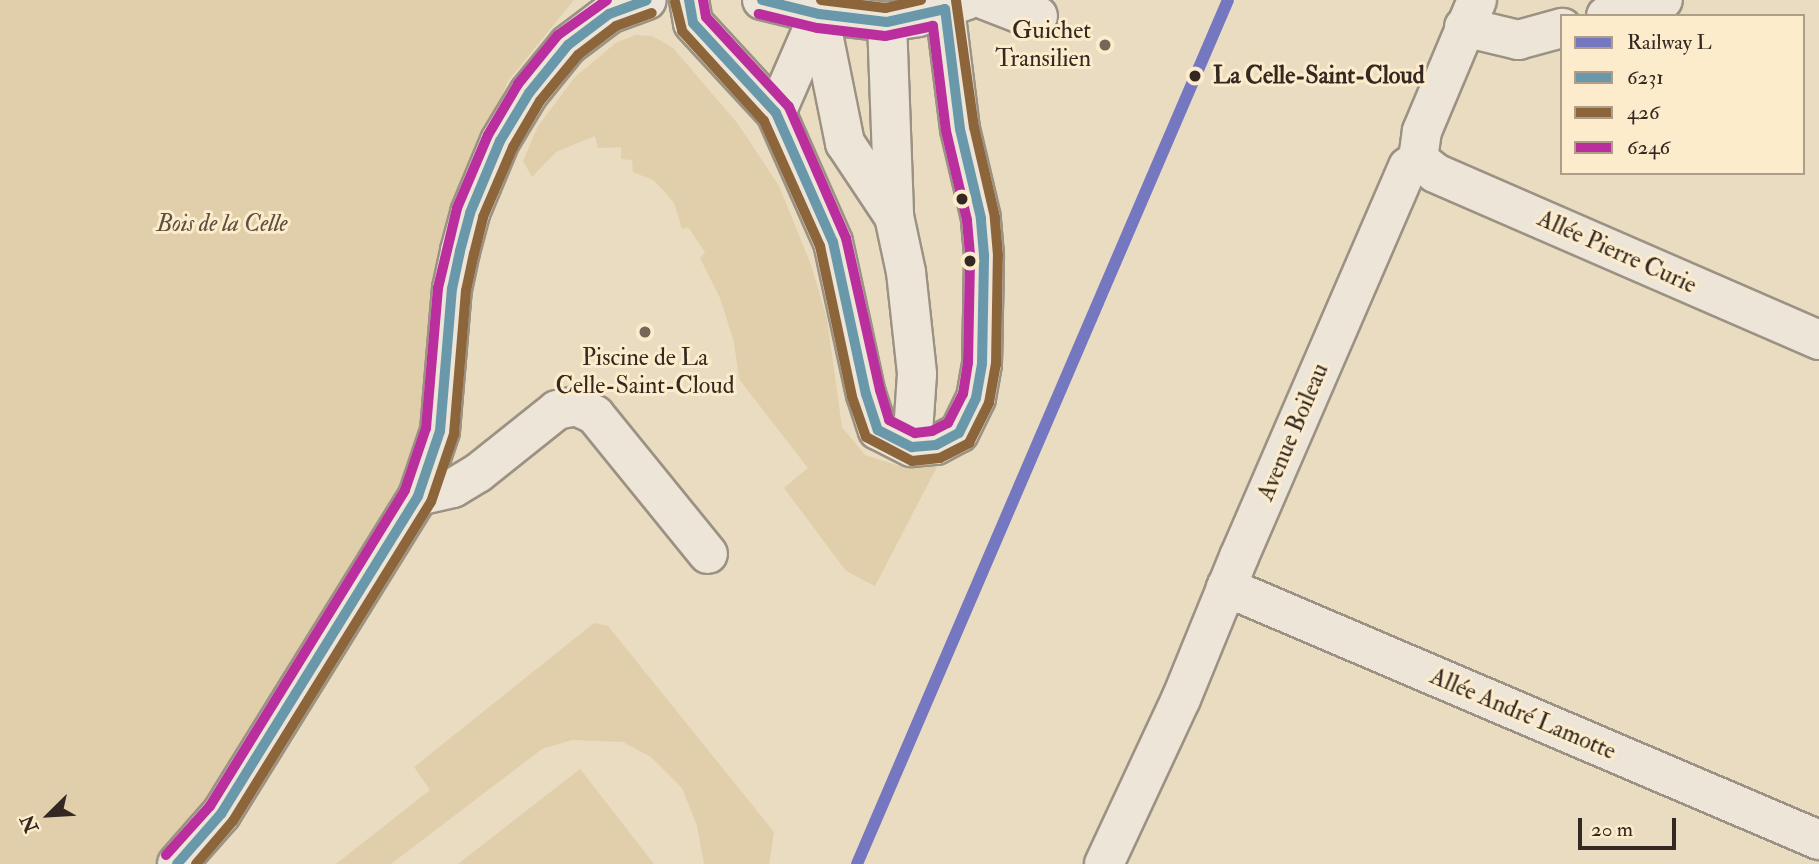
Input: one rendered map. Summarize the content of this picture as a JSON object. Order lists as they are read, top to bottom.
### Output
{
  "streets": {
    "street": ["Allée Pierre Curie", "Avenue Boileau", "Allée André Lamotte"]
  },
  "crossings": [
    ["Allée Pierre Curie", "Avenue Boileau"],
    ["Avenue Boileau", "Allée André Lamotte"]
  ],
  "parks": ["Bois de la Celle"],
  "places": ["Guichet Transilien", "La Celle-Saint-Cloud", "Piscine de La Celle-Saint-Cloud"],
  "lines": [
    "rail line L",
    "transit line 6231",
    "transit line 426",
    "transit line 6246"
  ],
  "legend": [
    "Railway L",
    "6231",
    "426",
    "6246"
  ],
  "scale_bar": "20 m",
  "north": "bottom left"
}
